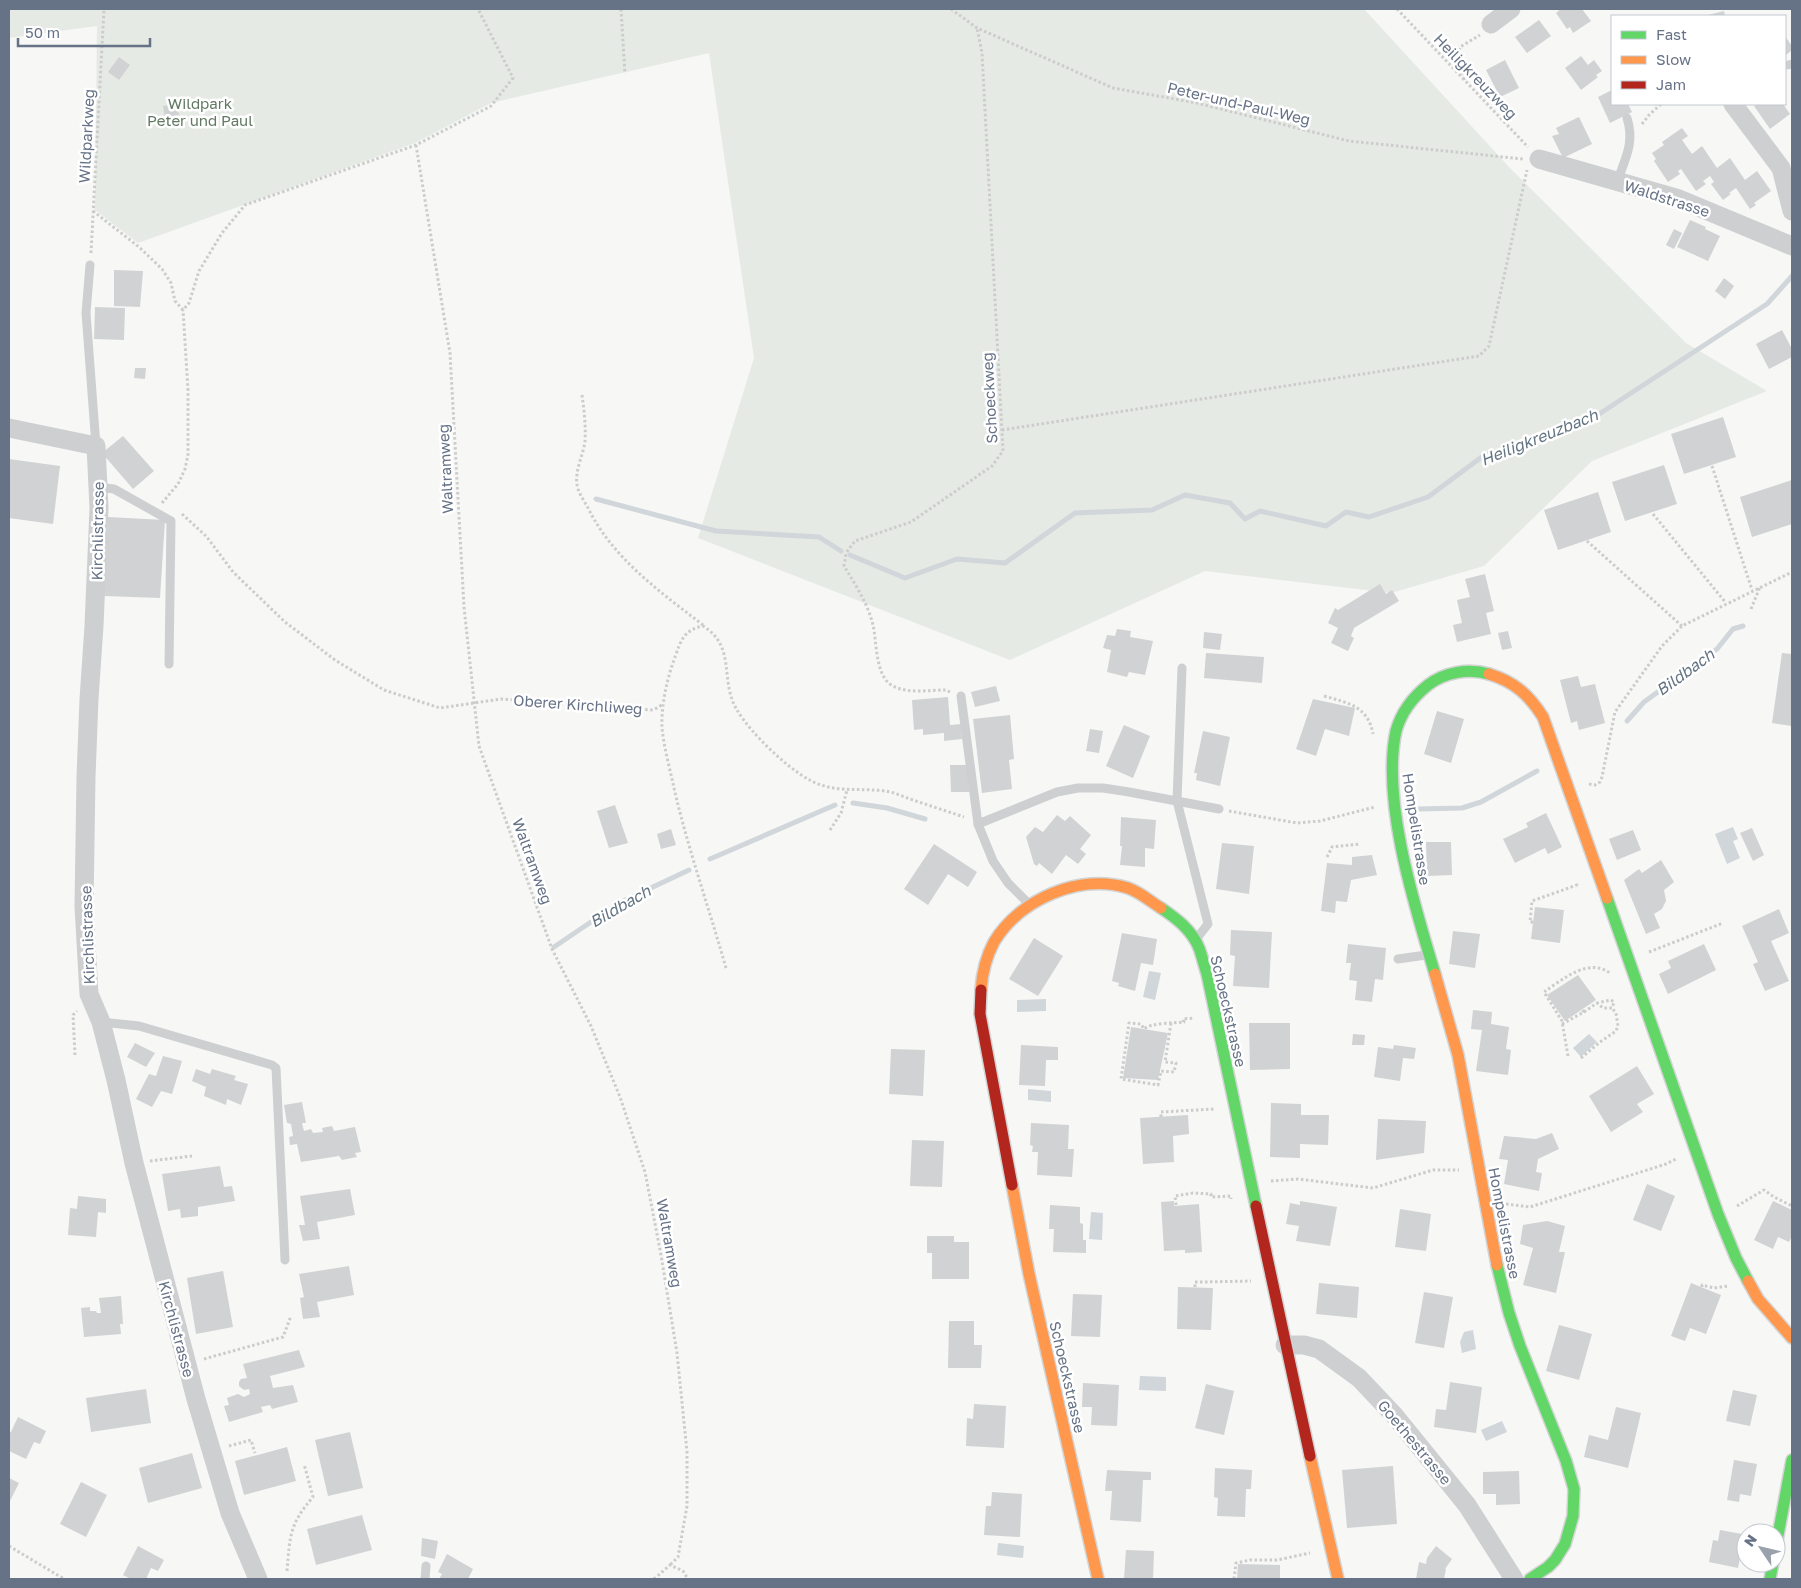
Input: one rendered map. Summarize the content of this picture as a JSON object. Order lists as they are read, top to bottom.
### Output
{
  "streets": {
    "street": [
      "Waldstrasse",
      "Kirchlistrasse",
      "Hompelistrasse",
      "Schoeckstrasse",
      "Goethestrasse"
    ],
    "path": [
      "Heiligkreuzweg",
      "Peter-und-Paul-Weg",
      "Wildparkweg",
      "Schoeckweg",
      "Waltramweg",
      "Oberer Kirchliweg"
    ]
  },
  "crossings": [
    ["Heiligkreuzweg", "Peter-und-Paul-Weg"],
    ["Heiligkreuzweg", "Waldstrasse"],
    ["Peter-und-Paul-Weg", "Waldstrasse"],
    ["Peter-und-Paul-Weg", "Schoeckweg"],
    ["Waltramweg", "Oberer Kirchliweg"],
    ["Schoeckstrasse", "Goethestrasse"]
  ],
  "water": ["Heiligkreuzbach", "Bildbach"],
  "parks": ["Wildpark Peter und Paul"],
  "legend": ["Fast", "Slow", "Jam"],
  "scale_bar": "50 m",
  "north": "top left"
}
